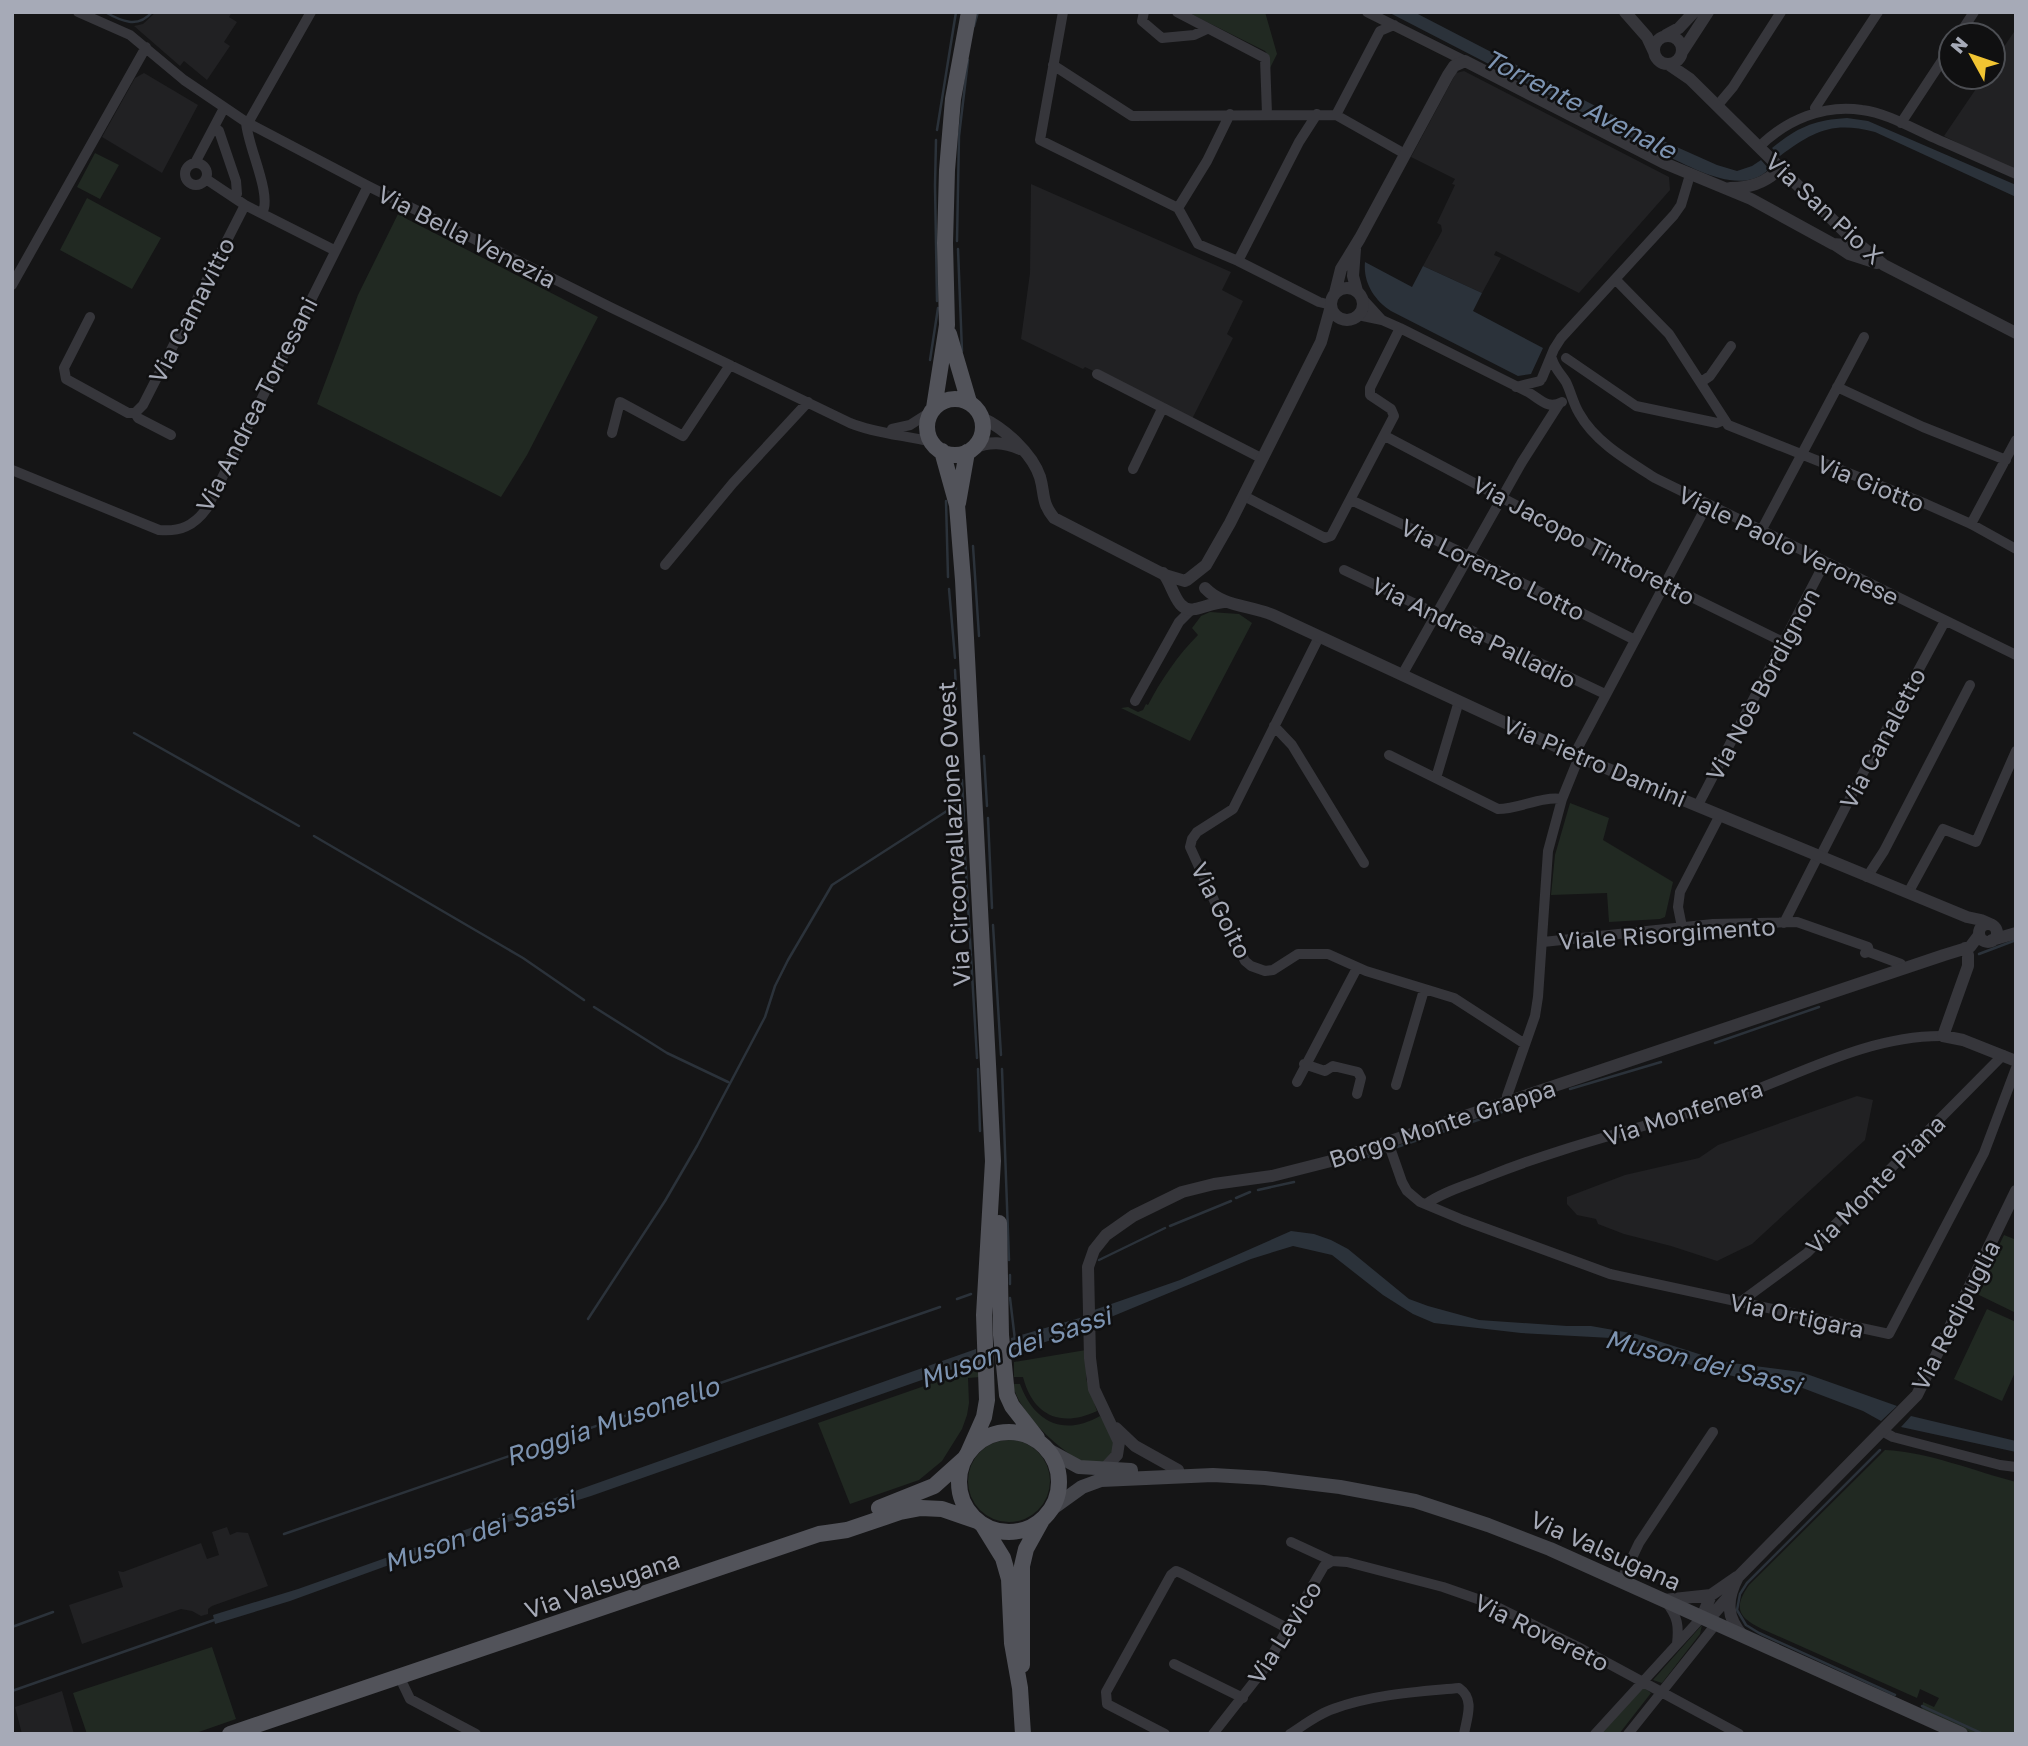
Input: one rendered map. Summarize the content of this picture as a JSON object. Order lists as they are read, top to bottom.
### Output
{
  "streets": {
    "main road": ["Via Circonvallazione Ovest", "Via Valsugana"],
    "street": [
      "Via San Pio X",
      "Via Bella Venezia",
      "Via Camavitto",
      "Via Andrea Torresani",
      "Via Giotto",
      "Via Jacopo Tintoretto",
      "Viale Paolo Veronese",
      "Via Lorenzo Lotto",
      "Via Andrea Palladio",
      "Via Noè Bordignon",
      "Via Canaletto",
      "Via Pietro Damini",
      "Via Goito",
      "Viale Risorgimento",
      "Via Monfenera",
      "Borgo Monte Grappa",
      "Via Monte Piana",
      "Via Ortigara",
      "Via Redipuglia",
      "Via Levico",
      "Via Rovereto"
    ]
  },
  "crossings": [
    ["Via Bella Venezia", "Via Andrea Torresani"],
    ["Via Bella Venezia", "Via Circonvallazione Ovest"],
    ["Via Jacopo Tintoretto", "Via Noè Bordignon"],
    ["Viale Paolo Veronese", "Via Noè Bordignon"],
    ["Viale Paolo Veronese", "Via Canaletto"],
    ["Via Noè Bordignon", "Via Pietro Damini"],
    ["Via Canaletto", "Via Pietro Damini"],
    ["Via Canaletto", "Viale Risorgimento"],
    ["Via Pietro Damini", "Via Goito"],
    ["Via Pietro Damini", "Borgo Monte Grappa"],
    ["Via Circonvallazione Ovest", "Via Valsugana"],
    ["Viale Risorgimento", "Borgo Monte Grappa"],
    ["Via Monfenera", "Via Monte Piana"],
    ["Via Monfenera", "Via Ortigara"],
    ["Via Monte Piana", "Via Ortigara"],
    ["Via Redipuglia", "Via Valsugana"],
    ["Via Levico", "Via Rovereto"]
  ],
  "water": ["Torrente Avenale", "Muson dei Sassi", "Roggia Musonello"],
  "north": "top left"
}
